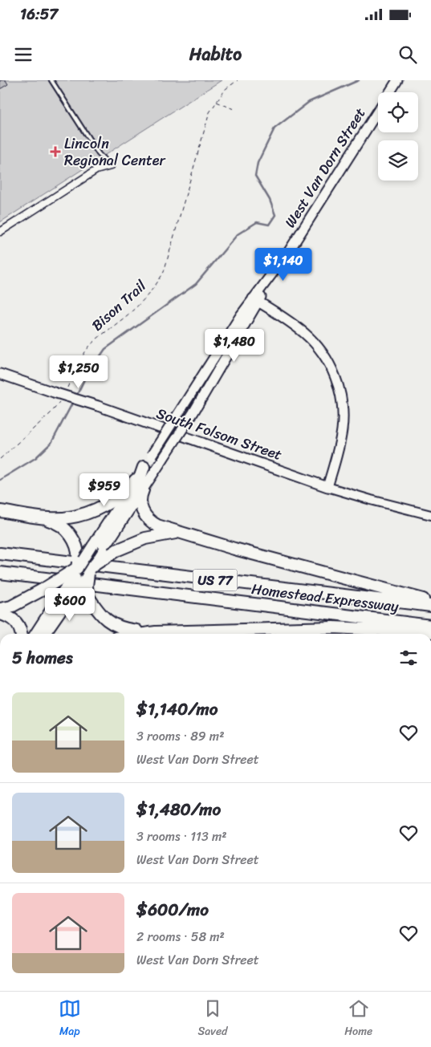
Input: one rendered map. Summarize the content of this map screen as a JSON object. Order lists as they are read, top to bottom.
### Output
{
  "streets": {
    "highway": ["US 77", "Homestead Expressway"],
    "main road": ["West Van Dorn Street", "South Folsom Street"],
    "path": ["Bison Trail"]
  },
  "places": {
    "health": ["Lincoln Regional Center"]
  },
  "page": {
    "status": "16:57",
    "header": "Habito",
    "price": [
      "$1,140",
      "$1,480",
      "$1,250",
      "$959",
      "$600"
    ],
    "heading": "5 homes",
    "list": [
      {
        "name": "$1,140/mo",
        "note": "3 rooms · 89 m² · West Van Dorn Street"
      },
      {
        "name": "$1,480/mo",
        "note": "3 rooms · 113 m² · West Van Dorn Street"
      },
      {
        "name": "$600/mo",
        "note": "2 rooms · 58 m² · West Van Dorn Street"
      }
    ],
    "tabs": ["Map", "Saved", "Home"]
  }
}
